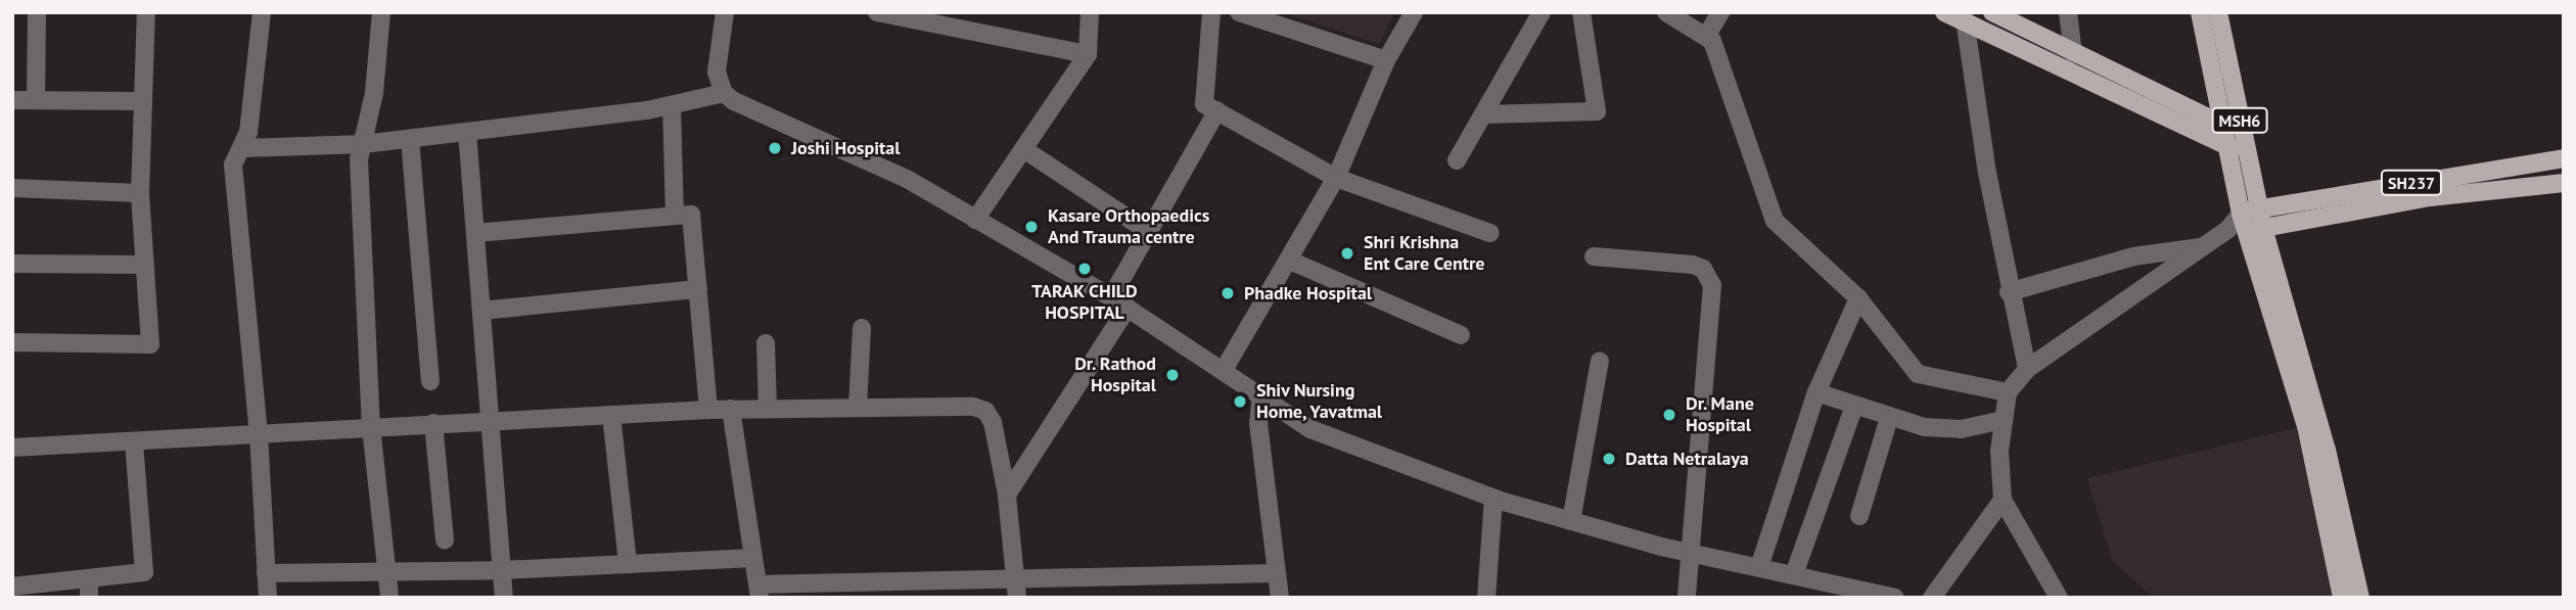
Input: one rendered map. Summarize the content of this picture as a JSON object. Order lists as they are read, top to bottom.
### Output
{
  "streets": {
    "main road": ["MSH6", "SH237"]
  },
  "crossings": [
    ["MSH6", "SH237"]
  ],
  "places": [
    "Joshi Hospital",
    "Kasare Orthopaedics And Trauma centre",
    "Shri Krishna Ent Care Centre",
    "TARAK CHILD HOSPITAL",
    "Phadke Hospital",
    "Dr. Rathod Hospital",
    "Shiv Nursing Home, Yavatmal",
    "Dr. Mane Hospital",
    "Datta Netralaya"
  ]
}
